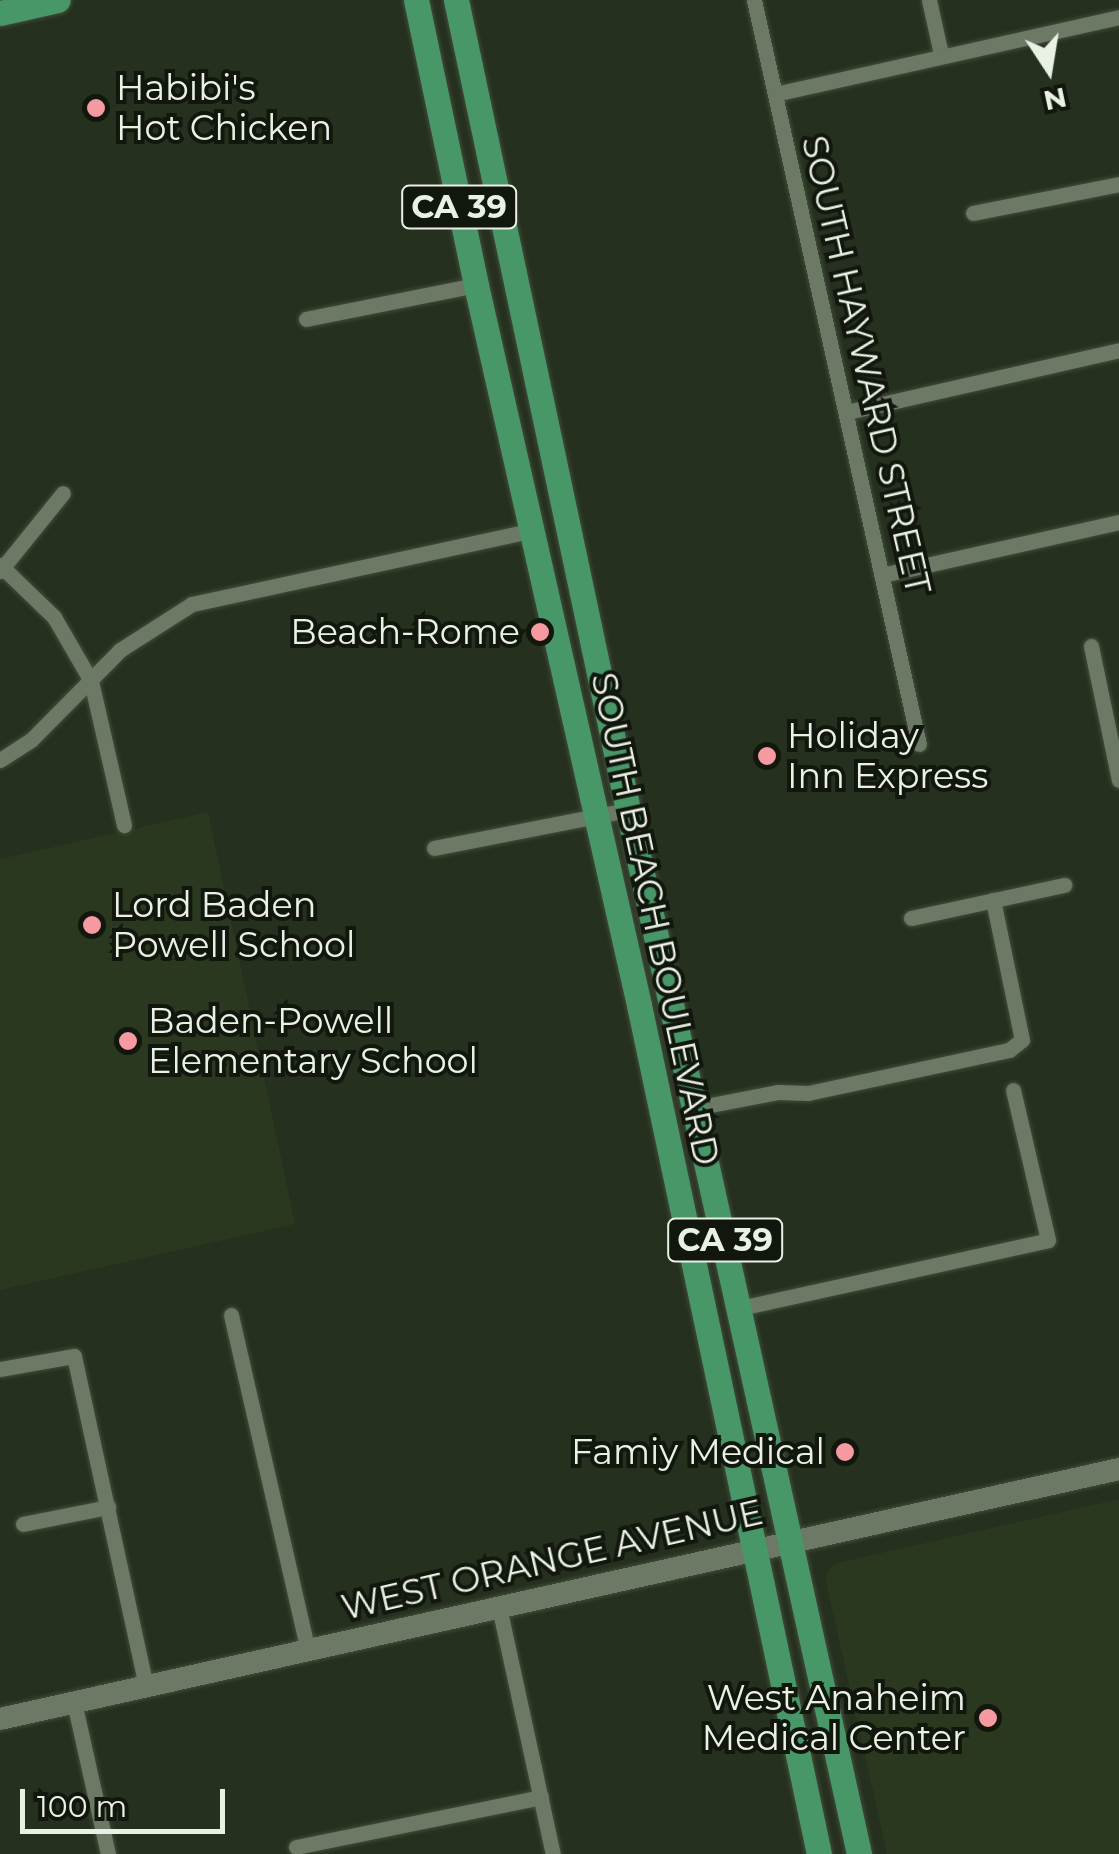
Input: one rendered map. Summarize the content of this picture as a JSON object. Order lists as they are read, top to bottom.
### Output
{
  "streets": {
    "main road": ["CA 39", "SOUTH BEACH BOULEVARD"],
    "street": ["SOUTH HAYWARD STREET", "WEST ORANGE AVENUE"]
  },
  "crossings": [
    ["SOUTH BEACH BOULEVARD", "WEST ORANGE AVENUE"]
  ],
  "places": [
    "Habibi's Hot Chicken",
    "Beach-Rome",
    "Holiday Inn Express",
    "Lord Baden Powell School",
    "Baden-Powell Elementary School",
    "Famiy Medical",
    "West Anaheim Medical Center"
  ],
  "scale_bar": "100 m",
  "north": "bottom"
}
